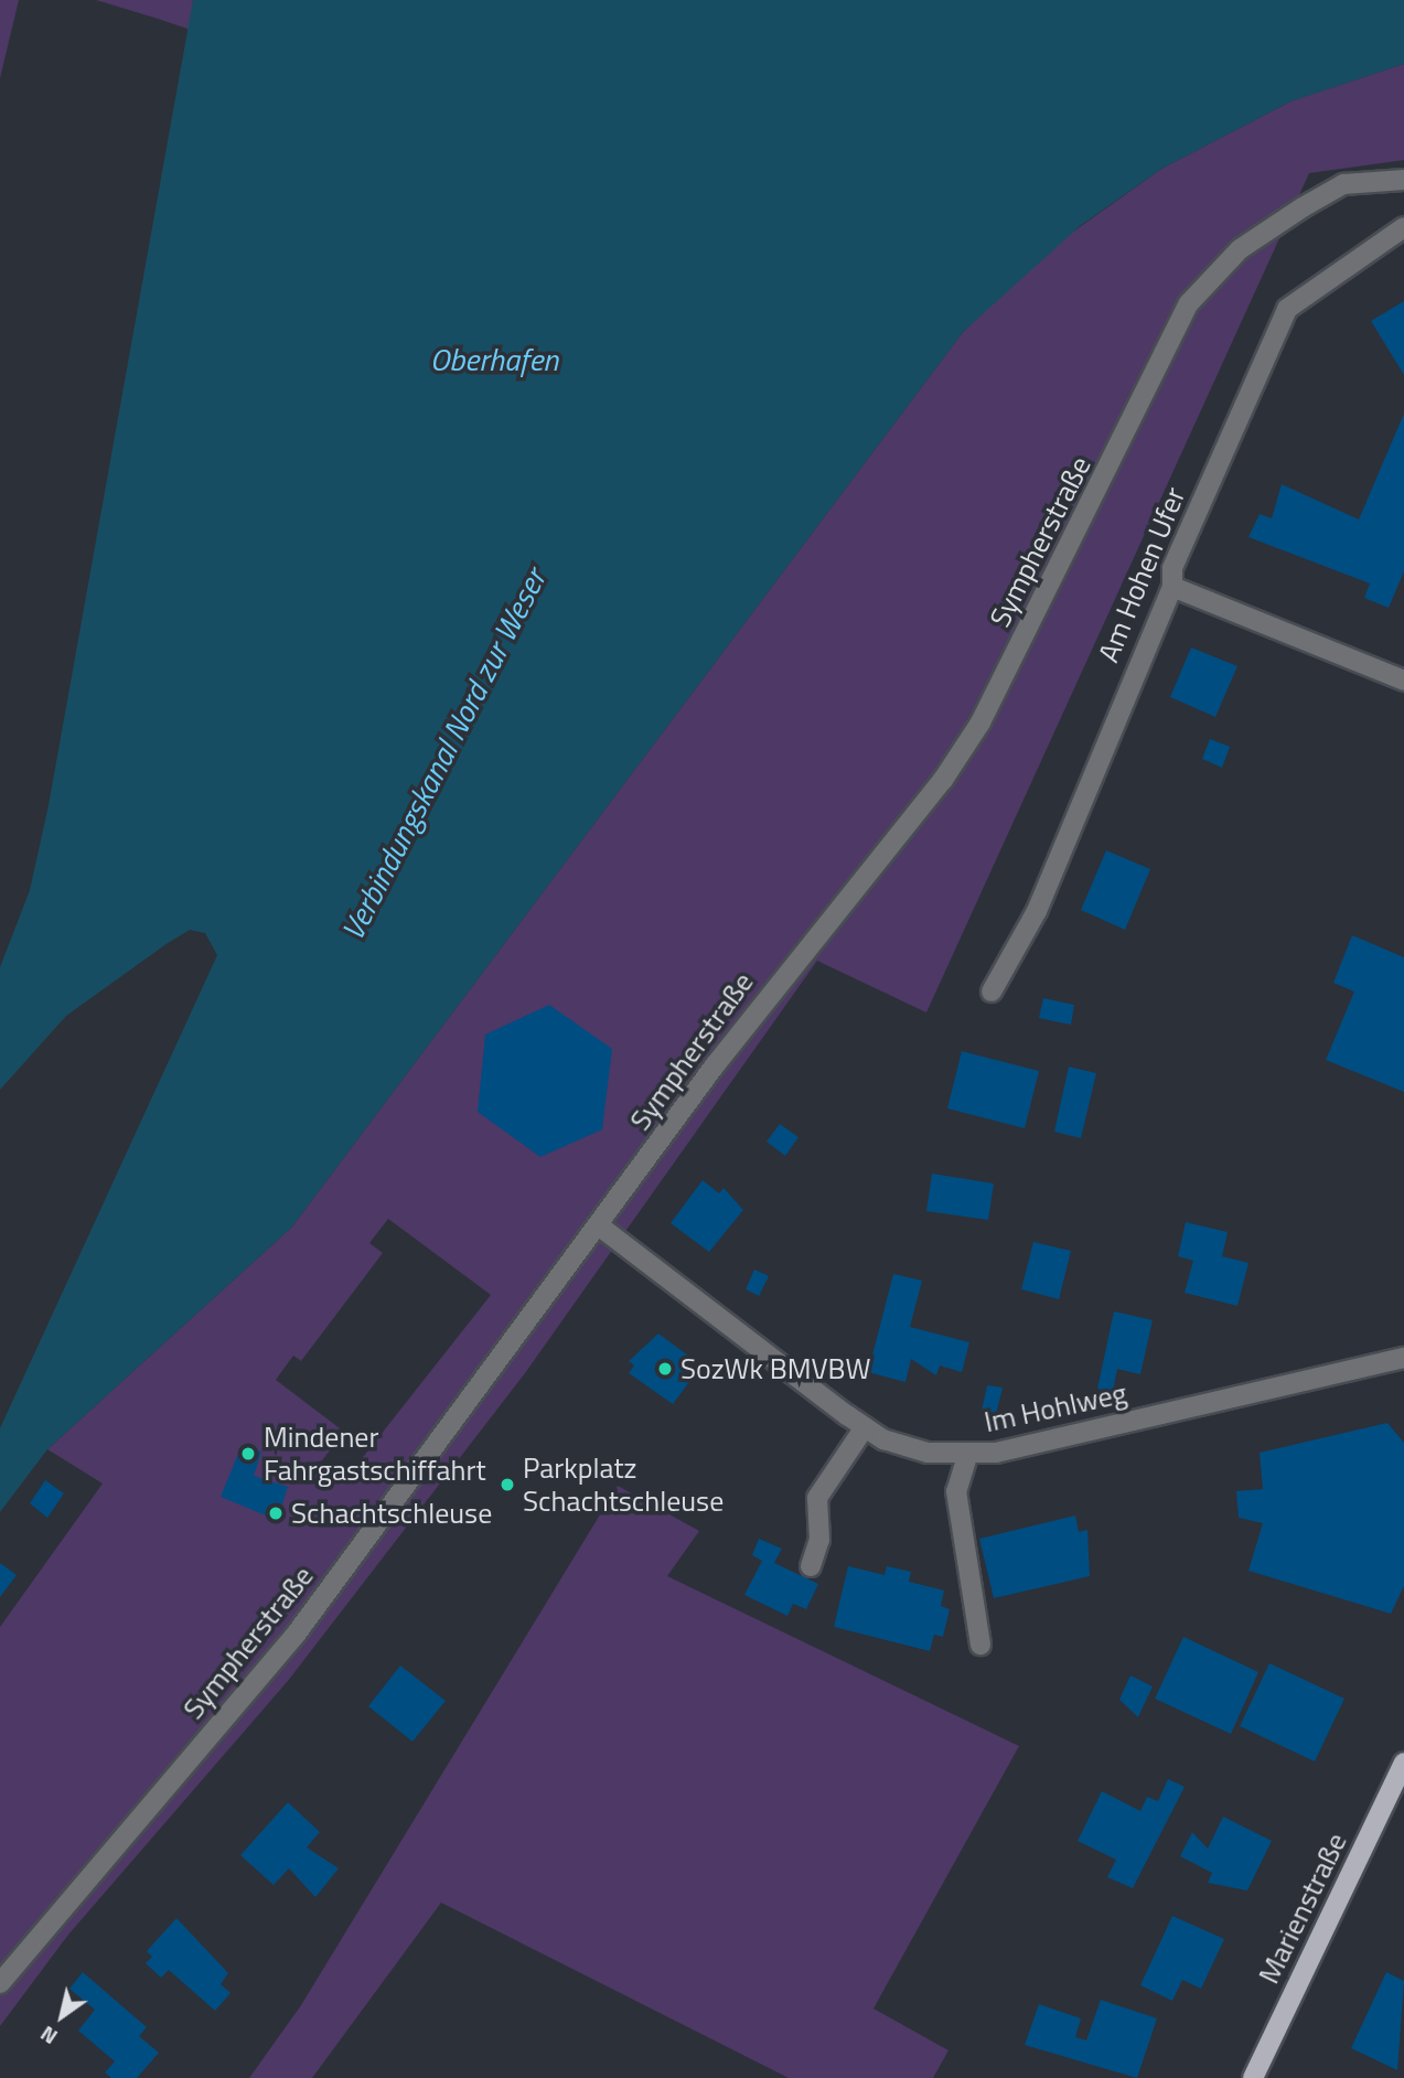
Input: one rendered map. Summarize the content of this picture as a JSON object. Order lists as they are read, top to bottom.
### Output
{
  "streets": {
    "main road": ["Marienstraße"],
    "street": ["Sympherstraße", "Am Hohen Ufer", "Im Hohlweg"]
  },
  "crossings": [
    ["Sympherstraße", "Im Hohlweg"]
  ],
  "water": ["Oberhafen", "Verbindungskanal Nord zur Weser"],
  "places": [
    "SozWk BMVBW",
    "Mindener Fahrgastschiffahrt",
    "Parkplatz Schachtschleuse",
    "Schachtschleuse"
  ],
  "north": "bottom left"
}
